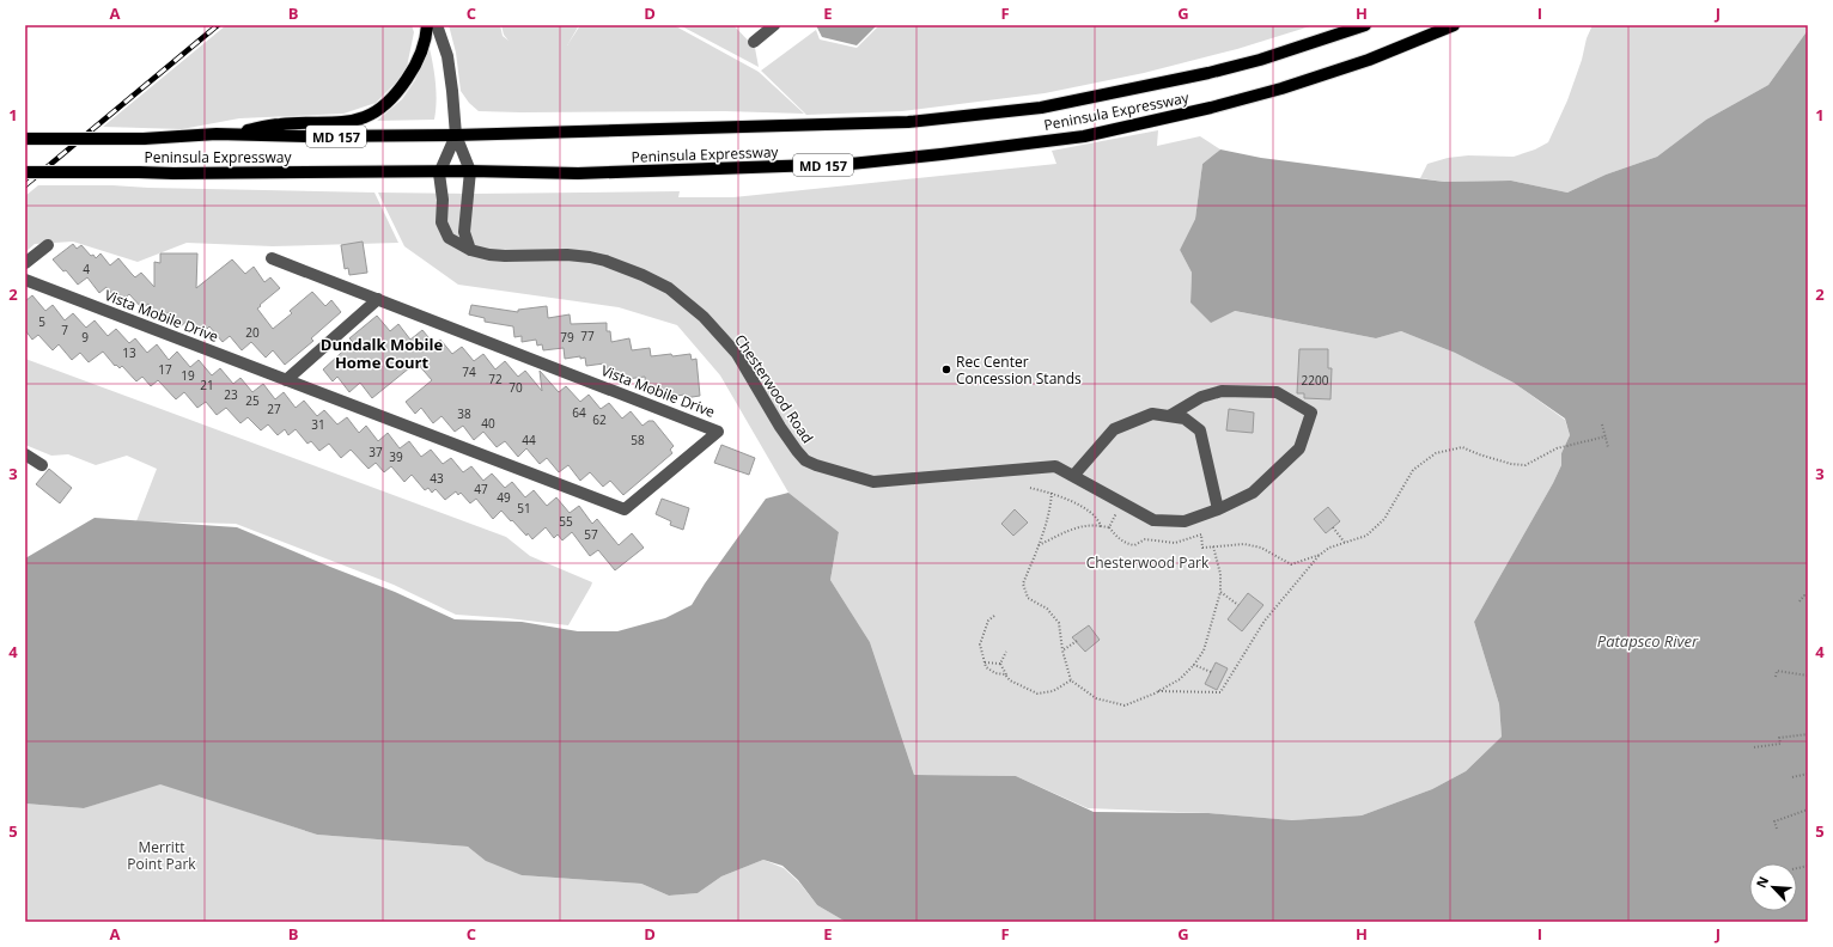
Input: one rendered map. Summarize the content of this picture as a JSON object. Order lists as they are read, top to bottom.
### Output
{
  "streets": {
    "main road": ["Peninsula Expressway", "MD 157"],
    "street": ["Vista Mobile Drive", "Chesterwood Road"]
  },
  "crossings": [
    ["Peninsula Expressway", "Chesterwood Road"]
  ],
  "districts": ["Dundalk Mobile Home Court"],
  "water": ["Patapsco River"],
  "parks": ["Chesterwood Park", "Merritt Point Park"],
  "places": ["Rec Center Concession Stands"],
  "house_numbers": [
    "4",
    "5",
    "7",
    "20",
    "77",
    "9",
    "79",
    "13",
    "17",
    "74",
    "19",
    "72",
    "2200",
    "21",
    "70",
    "23",
    "25",
    "27",
    "64",
    "38",
    "62",
    "40",
    "31",
    "44",
    "58",
    "37",
    "39",
    "43",
    "47",
    "49",
    "51",
    "55",
    "57"
  ],
  "north": "top left",
  "grid": {
    "columns": [
      "A",
      "B",
      "C",
      "D",
      "E",
      "F",
      "G",
      "H",
      "I",
      "J"
    ],
    "rows": [
      "1",
      "2",
      "3",
      "4",
      "5"
    ]
  }
}
